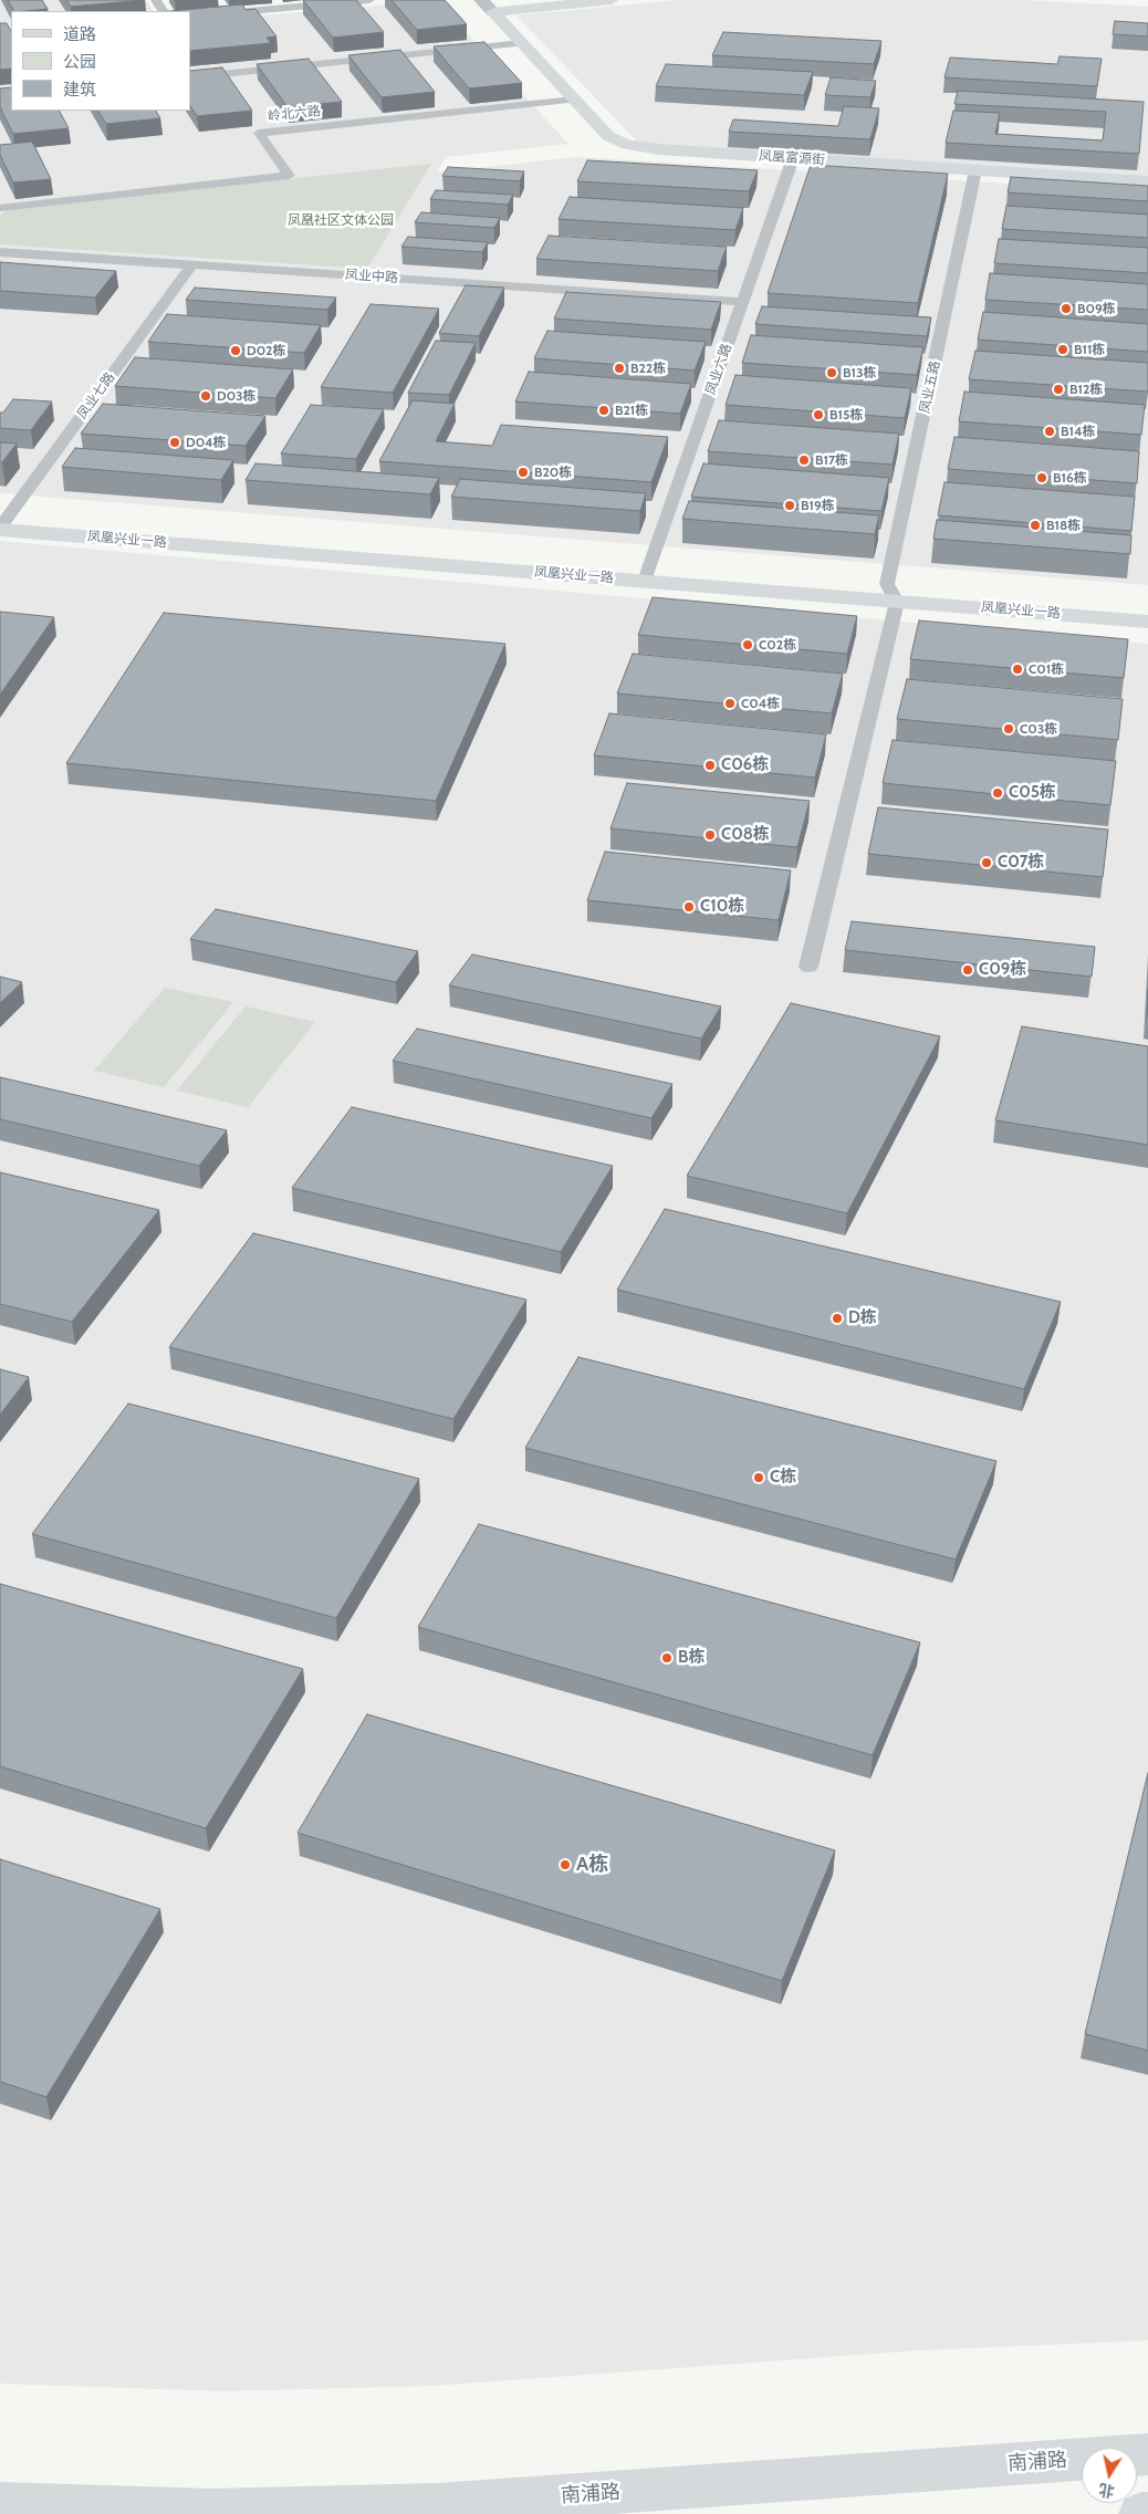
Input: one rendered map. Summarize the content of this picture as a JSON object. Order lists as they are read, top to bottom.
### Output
{
  "streets": {
    "street": ["凤凰富源街", "凤凰兴业一路", "南浦路"],
    "lane": [
      "岭北六路",
      "凤业中路",
      "凤业六路",
      "凤业五路",
      "凤业七路"
    ]
  },
  "crossings": [
    ["岭北六路", "凤凰富源街"],
    ["凤凰富源街", "凤业六路"],
    ["凤凰富源街", "凤业五路"],
    ["凤业中路", "凤业六路"],
    ["凤业中路", "凤业七路"],
    ["凤业六路", "凤凰兴业一路"],
    ["凤业五路", "凤凰兴业一路"],
    ["凤业七路", "凤凰兴业一路"]
  ],
  "parks": ["凤凰社区文体公园"],
  "places": [
    "B09栋",
    "B11栋",
    "D02栋",
    "B22栋",
    "B13栋",
    "B12栋",
    "D03栋",
    "B21栋",
    "B15栋",
    "B14栋",
    "D04栋",
    "B17栋",
    "B20栋",
    "B16栋",
    "B19栋",
    "B18栋",
    "C02栋",
    "C01栋",
    "C04栋",
    "C03栋",
    "C06栋",
    "C05栋",
    "C08栋",
    "C07栋",
    "C10栋",
    "C09栋",
    "D栋",
    "C栋",
    "B栋",
    "A栋"
  ],
  "legend": ["道路", "公园", "建筑"],
  "north": "bottom"
}
